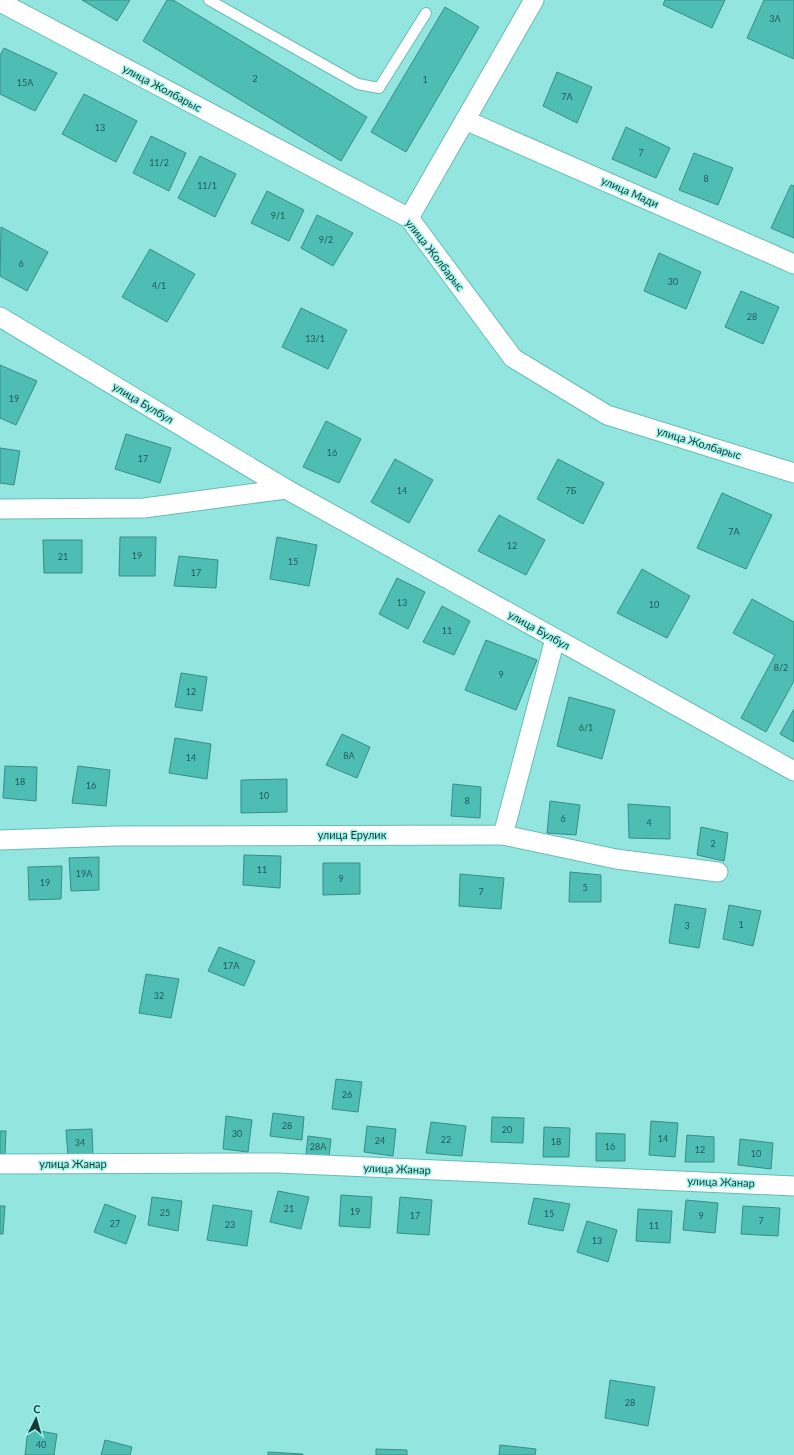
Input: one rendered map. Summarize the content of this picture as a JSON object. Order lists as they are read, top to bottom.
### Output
{
  "streets": {
    "street": [
      "улица Жолбарыс",
      "улица Мади",
      "улица Булбул",
      "улица Ерулик",
      "улица Жанар"
    ]
  },
  "house_numbers": [
    "3А",
    "2",
    "1",
    "15А",
    "7А",
    "13",
    "7",
    "11/2",
    "8",
    "11/1",
    "9/1",
    "9/2",
    "6",
    "30",
    "4/1",
    "28",
    "13/1",
    "19",
    "16",
    "17",
    "14",
    "7Б",
    "7А",
    "12",
    "19",
    "21",
    "15",
    "17",
    "13",
    "10",
    "11",
    "8/2",
    "9",
    "12",
    "6/1",
    "8А",
    "14",
    "18",
    "16",
    "10",
    "8",
    "6",
    "4",
    "2",
    "11",
    "19А",
    "9",
    "19",
    "5",
    "7",
    "1",
    "3",
    "17А",
    "32",
    "26",
    "28",
    "20",
    "30",
    "14",
    "22",
    "24",
    "18",
    "34",
    "28А",
    "16",
    "12",
    "10",
    "21",
    "19",
    "25",
    "15",
    "17",
    "9",
    "7",
    "27",
    "23",
    "11",
    "13",
    "28",
    "40"
  ],
  "north": "top"
}
